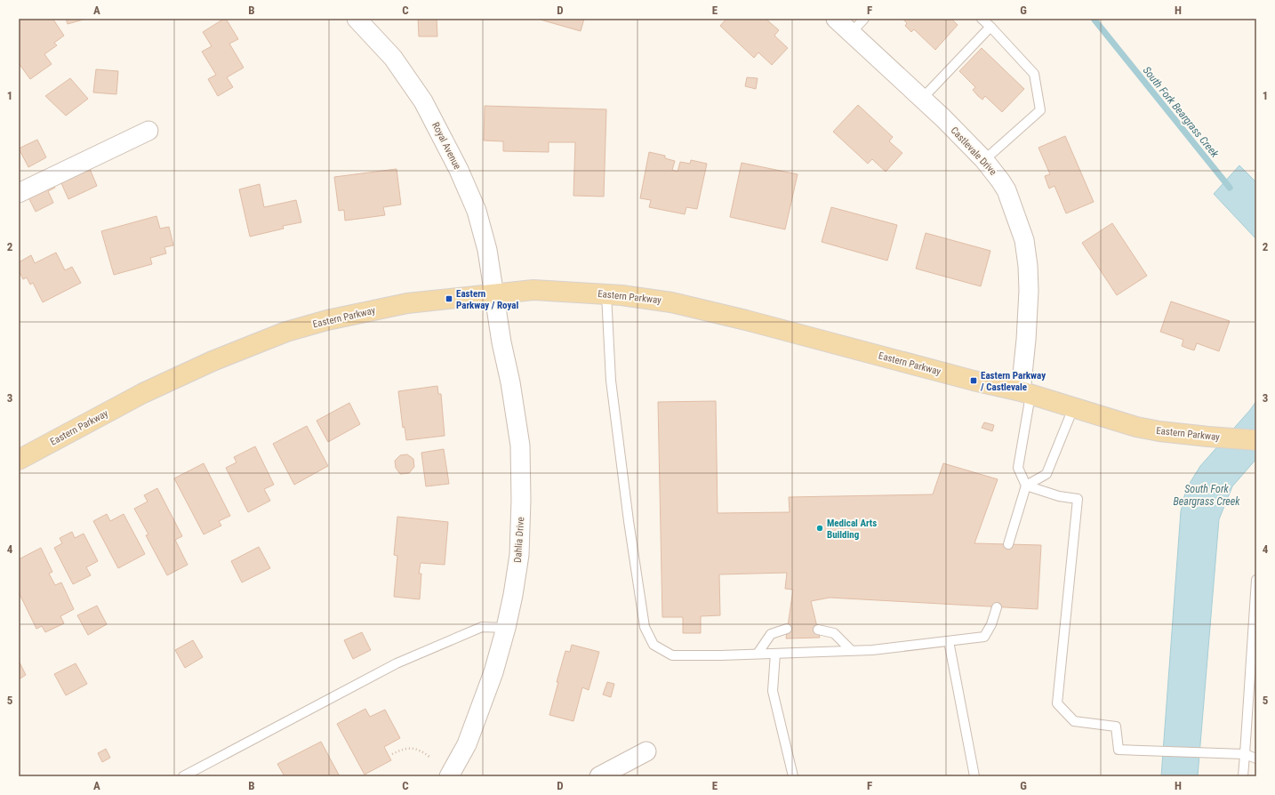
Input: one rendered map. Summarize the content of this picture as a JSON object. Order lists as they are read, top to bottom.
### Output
{
  "streets": {
    "main road": ["Eastern Parkway"],
    "street": ["Royal Avenue", "Castlevale Drive", "Dahlia Drive"]
  },
  "crossings": [
    ["Royal Avenue", "Eastern Parkway"],
    ["Royal Avenue", "Dahlia Drive"],
    ["Castlevale Drive", "Eastern Parkway"],
    ["Eastern Parkway", "Dahlia Drive"]
  ],
  "water": ["South Fork Beargrass Creek"],
  "places": {
    "transit": ["Eastern Parkway / Royal", "Eastern Parkway / Castlevale"],
    "other": ["Medical Arts Building"]
  },
  "grid": {
    "columns": [
      "A",
      "B",
      "C",
      "D",
      "E",
      "F",
      "G",
      "H"
    ],
    "rows": [
      "1",
      "2",
      "3",
      "4",
      "5"
    ]
  }
}
